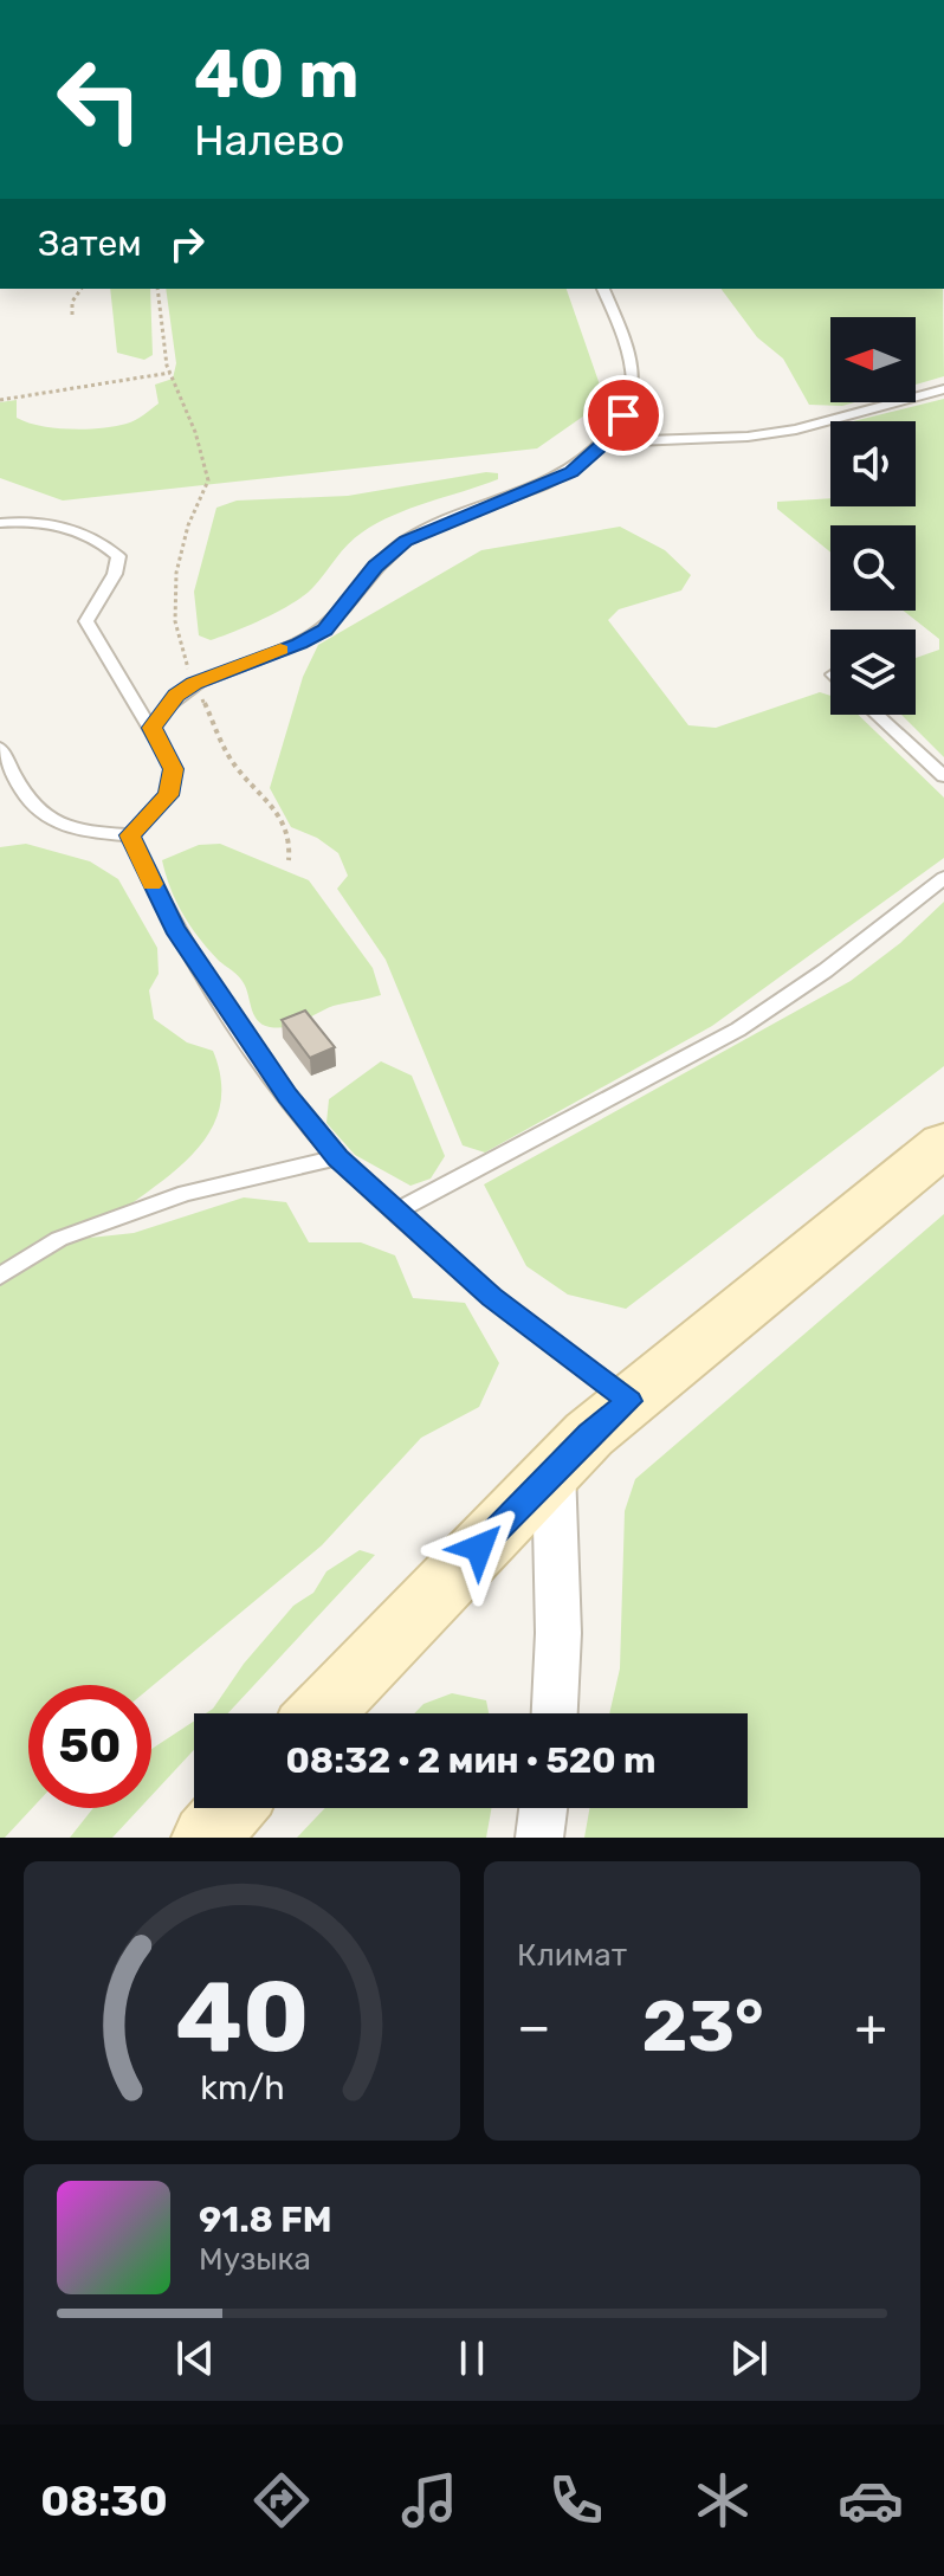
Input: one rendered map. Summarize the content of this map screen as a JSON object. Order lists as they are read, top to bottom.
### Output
{
  "north": "left",
  "page": {
    "turn": ["40 m", "Налево"],
    "then": "Затем",
    "limit": "50",
    "trip": "08:32 · 2 мин · 520 m",
    "tile": "Климат",
    "heat": ["−", "23°", "+"],
    "song": ["91.8 FM", "Музыка"],
    "tabs": "08:30",
    "gauge": ["40", "km/h"]
  }
}
